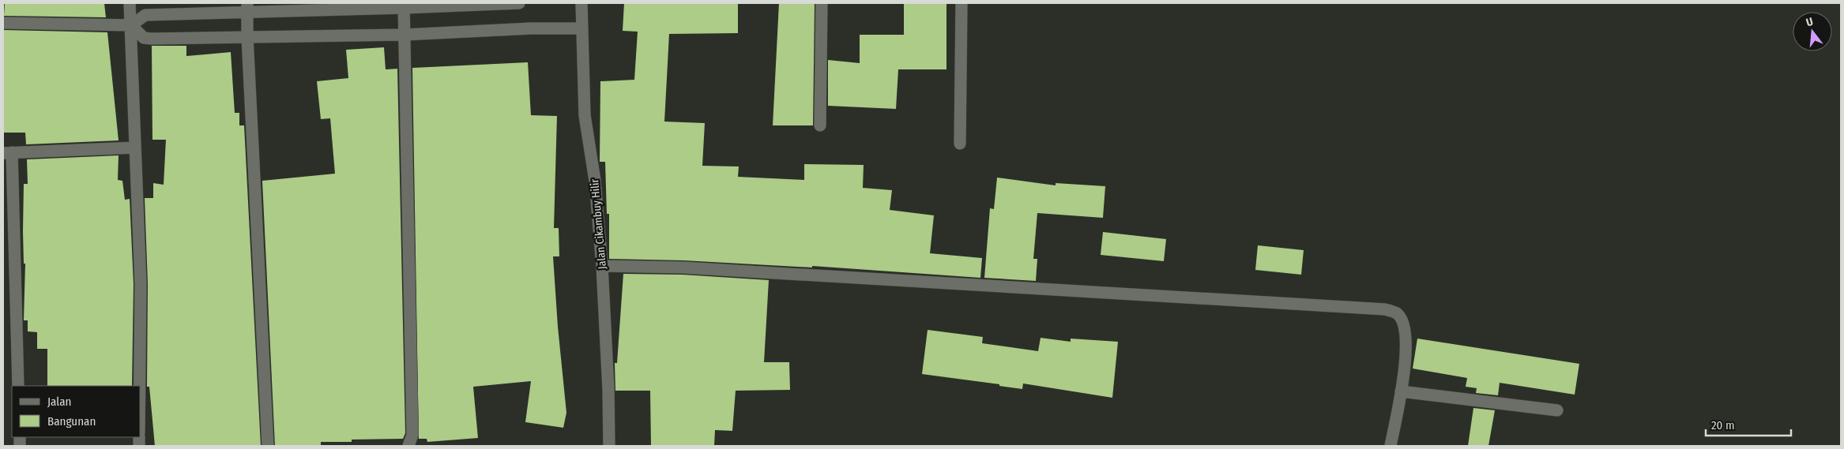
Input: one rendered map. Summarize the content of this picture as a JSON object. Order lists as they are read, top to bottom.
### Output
{
  "streets": {
    "street": ["Jalan Cikambuy Hilir"]
  },
  "legend": ["Jalan", "Bangunan"],
  "scale_bar": "20 m",
  "north": "top"
}
